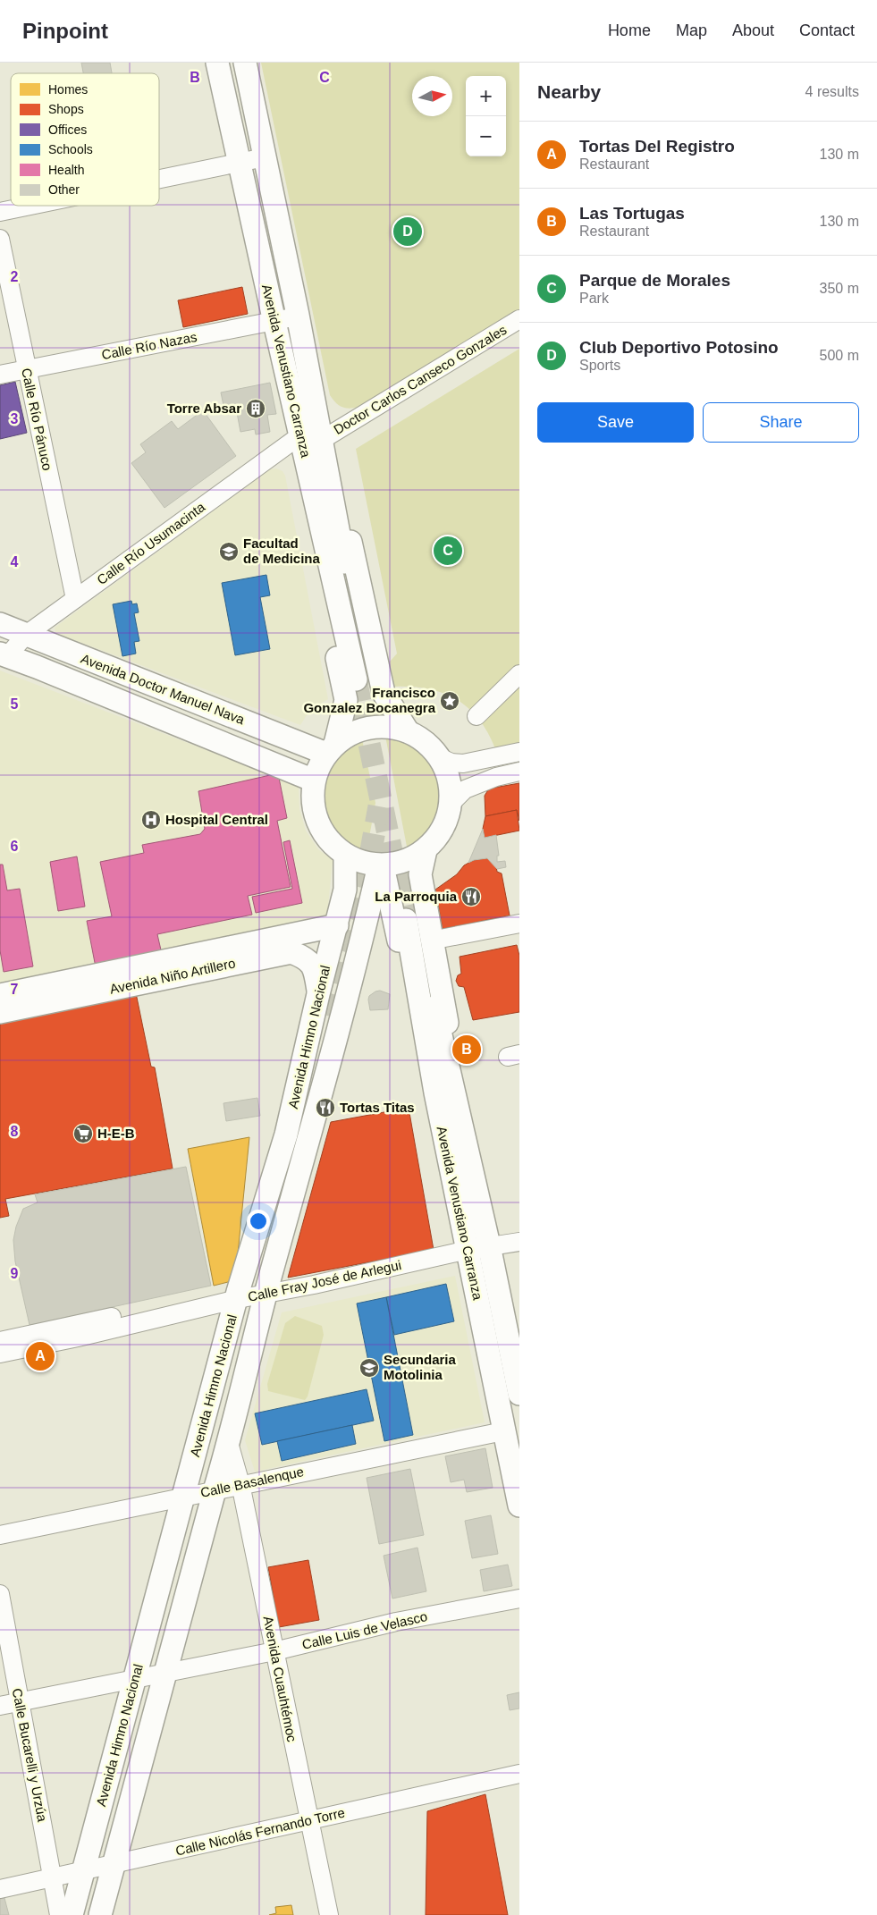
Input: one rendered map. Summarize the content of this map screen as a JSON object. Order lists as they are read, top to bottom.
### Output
{
  "streets": {
    "main road": [
      "Avenida Venustiano Carranza",
      "Avenida Doctor Manuel Nava",
      "Avenida Niño Artillero",
      "Avenida Himno Nacional"
    ],
    "street": [
      "Calle Río Nazas",
      "Doctor Carlos Canseco Gonzales",
      "Calle Río Pánuco",
      "Calle Río Usumacinta",
      "Calle Fray José de Arlegui",
      "Calle Basalenque",
      "Calle Luis de Velasco",
      "Avenida Cuauhtémoc",
      "Calle Bucarelli y Urzúa",
      "Calle Nicolás Fernando Torre"
    ]
  },
  "crossings": [
    ["Calle Río Nazas", "Avenida Venustiano Carranza"],
    ["Calle Río Nazas", "Calle Río Pánuco"],
    ["Avenida Venustiano Carranza", "Doctor Carlos Canseco Gonzales"],
    ["Avenida Venustiano Carranza", "Calle Río Usumacinta"],
    ["Avenida Venustiano Carranza", "Calle Fray José de Arlegui"],
    ["Avenida Venustiano Carranza", "Calle Basalenque"],
    ["Calle Río Pánuco", "Calle Río Usumacinta"],
    ["Calle Río Usumacinta", "Avenida Doctor Manuel Nava"],
    ["Avenida Doctor Manuel Nava", "Avenida Himno Nacional"],
    ["Avenida Niño Artillero", "Avenida Himno Nacional"],
    ["Avenida Himno Nacional", "Calle Fray José de Arlegui"],
    ["Avenida Himno Nacional", "Calle Basalenque"],
    ["Avenida Himno Nacional", "Calle Luis de Velasco"],
    ["Avenida Himno Nacional", "Avenida Cuauhtémoc"],
    ["Avenida Himno Nacional", "Calle Nicolás Fernando Torre"],
    ["Calle Basalenque", "Avenida Cuauhtémoc"],
    ["Calle Luis de Velasco", "Avenida Cuauhtémoc"],
    ["Calle Luis de Velasco", "Calle Bucarelli y Urzúa"],
    ["Avenida Cuauhtémoc", "Calle Nicolás Fernando Torre"],
    ["Calle Bucarelli y Urzúa", "Calle Nicolás Fernando Torre"]
  ],
  "places": {
    "building": ["Torre Absar"],
    "school or university": ["Facultad de Medicina", "Secundaria Motolinia"],
    "place": ["Francisco Gonzalez Bocanegra"],
    "hospital": ["Hospital Central"],
    "restaurant": ["La Parroquia", "Tortas Titas"],
    "supermarket": ["H-E-B"]
  },
  "legend": [
    "Homes",
    "Shops",
    "Offices",
    "Schools",
    "Health",
    "Other"
  ],
  "north": "right",
  "page": {
    "header": "Pinpoint",
    "nav": [
      "Home",
      "Map",
      "About",
      "Contact"
    ],
    "heading": ["Nearby", "4 results"],
    "map_buttons": ["+", "−"],
    "list": [
      {
        "mark": "A",
        "name": "Tortas Del Registro",
        "note": "Restaurant",
        "value": "130 m"
      },
      {
        "mark": "B",
        "name": "Las Tortugas",
        "note": "Restaurant",
        "value": "130 m"
      },
      {
        "mark": "C",
        "name": "Parque de Morales",
        "note": "Park",
        "value": "350 m"
      },
      {
        "mark": "D",
        "name": "Club Deportivo Potosino",
        "note": "Sports",
        "value": "500 m"
      }
    ],
    "pins": [
      "D",
      "C",
      "B",
      "A"
    ],
    "buttons": ["Save", "Share"]
  },
  "grid": {
    "columns": ["B", "C"],
    "rows": [
      "2",
      "3",
      "4",
      "5",
      "6",
      "7",
      "8",
      "9"
    ]
  }
}
